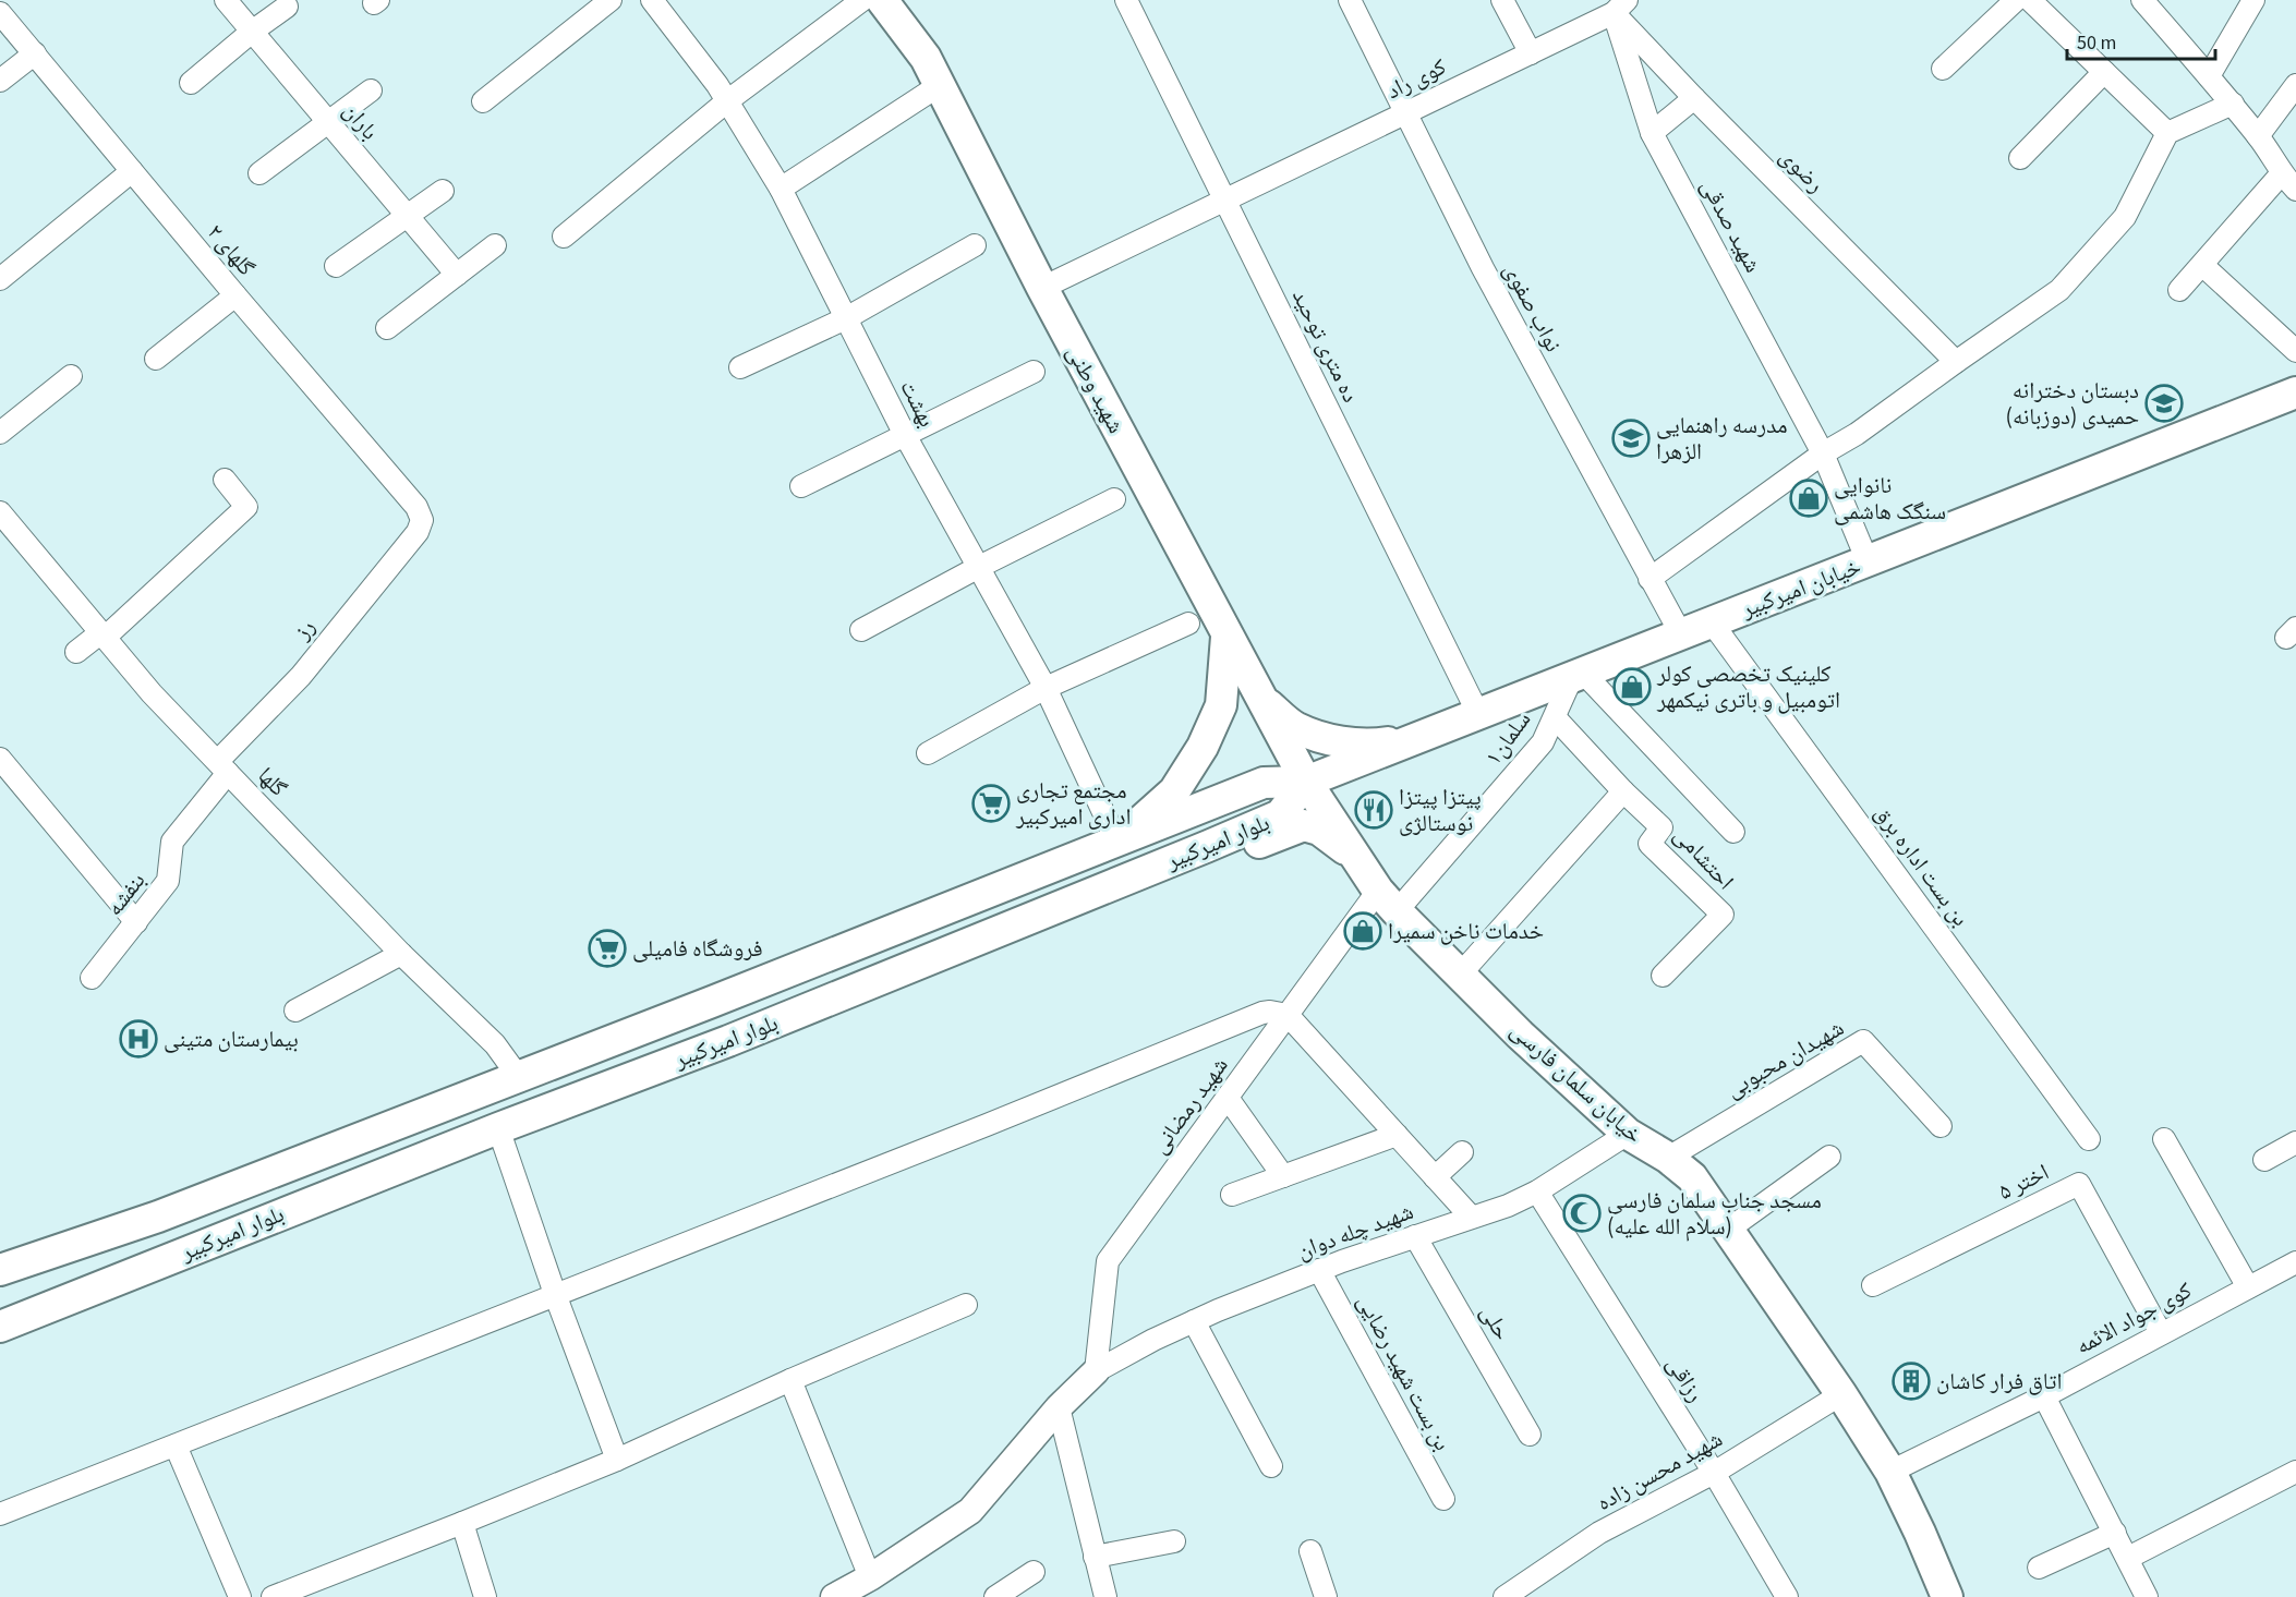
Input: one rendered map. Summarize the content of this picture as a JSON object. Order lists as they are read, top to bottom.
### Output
{
  "streets": {
    "main road": [
      "شهید وطنی",
      "خیابان امیرکبیر",
      "بلوار امیرکبیر",
      "خیابان سلمان فارسی"
    ],
    "street": [
      "کوی راد",
      "باران",
      "رضوی",
      "شهید صدقی",
      "گلهای ۲",
      "نواب صفوی",
      "ده متری توحید",
      "بهشت",
      "رز",
      "سلمان۱",
      "گلها",
      "احتشامی",
      "بن بست اداره برق",
      "بنفشه",
      "شهیدان محبوبی",
      "شهید رمضانی",
      "اختر ۵",
      "شهید چله دوان",
      "کوی جواد الائمه",
      "حلی",
      "بن بست شهید رضایی",
      "رزاقی",
      "شهید محسن زاده"
    ]
  },
  "crossings": [
    ["کوی راد", "رضوی"],
    ["کوی راد", "شهید صدقی"],
    ["کوی راد", "نواب صفوی"],
    ["کوی راد", "ده متری توحید"],
    ["کوی راد", "شهید وطنی"],
    ["رضوی", "شهید صدقی"],
    ["شهید صدقی", "خیابان امیرکبیر"],
    ["گلهای ۲", "رز"],
    ["نواب صفوی", "خیابان امیرکبیر"],
    ["ده متری توحید", "خیابان امیرکبیر"],
    ["شهید وطنی", "خیابان امیرکبیر"],
    ["شهید وطنی", "بلوار امیرکبیر"],
    ["شهید وطنی", "خیابان سلمان فارسی"],
    ["بهشت", "بلوار امیرکبیر"],
    ["خیابان امیرکبیر", "سلمان۱"],
    ["خیابان امیرکبیر", "بلوار امیرکبیر"],
    ["خیابان امیرکبیر", "بن بست اداره برق"],
    ["خیابان امیرکبیر", "خیابان سلمان فارسی"],
    ["رز", "گلها"],
    ["رز", "بنفشه"],
    ["سلمان۱", "احتشامی"],
    ["سلمان۱", "خیابان سلمان فارسی"],
    ["سلمان۱", "شهید رمضانی"],
    ["گلها", "بلوار امیرکبیر"],
    ["گلها", "بنفشه"],
    ["بلوار امیرکبیر", "خیابان سلمان فارسی"],
    ["شهیدان محبوبی", "خیابان سلمان فارسی"],
    ["خیابان سلمان فارسی", "شهید رمضانی"],
    ["خیابان سلمان فارسی", "شهید چله دوان"],
    ["خیابان سلمان فارسی", "کوی جواد الائمه"],
    ["خیابان سلمان فارسی", "شهید محسن زاده"],
    ["شهید رمضانی", "شهید چله دوان"],
    ["اختر ۵", "کوی جواد الائمه"],
    ["شهید چله دوان", "حلی"],
    ["شهید چله دوان", "بن بست شهید رضایی"],
    ["شهید چله دوان", "رزاقی"],
    ["رزاقی", "شهید محسن زاده"]
  ],
  "places": {
    "school or university": ["دبستان دخترانه حمیدی (دوزبانه)", "مدرسه راهنمایی الزهرا"],
    "shop": ["نانوایی سنگک هاشمی", "کلینیک تخصصی کولر اتومبیل و باتری نیکمهر", "خدمات ناخن سمیرا"],
    "supermarket": ["مجتمع تجاری اداری امیرکبیر", "فروشگاه فامیلی"],
    "restaurant": ["پیتزا پیتزا نوستالژی"],
    "hospital": ["بیمارستان متینی"],
    "mosque": ["مسجد جناب سلمان فارسی (سلام الله علیه)"],
    "building": ["اتاق فرار کاشان"]
  },
  "scale_bar": "50 m"
}
